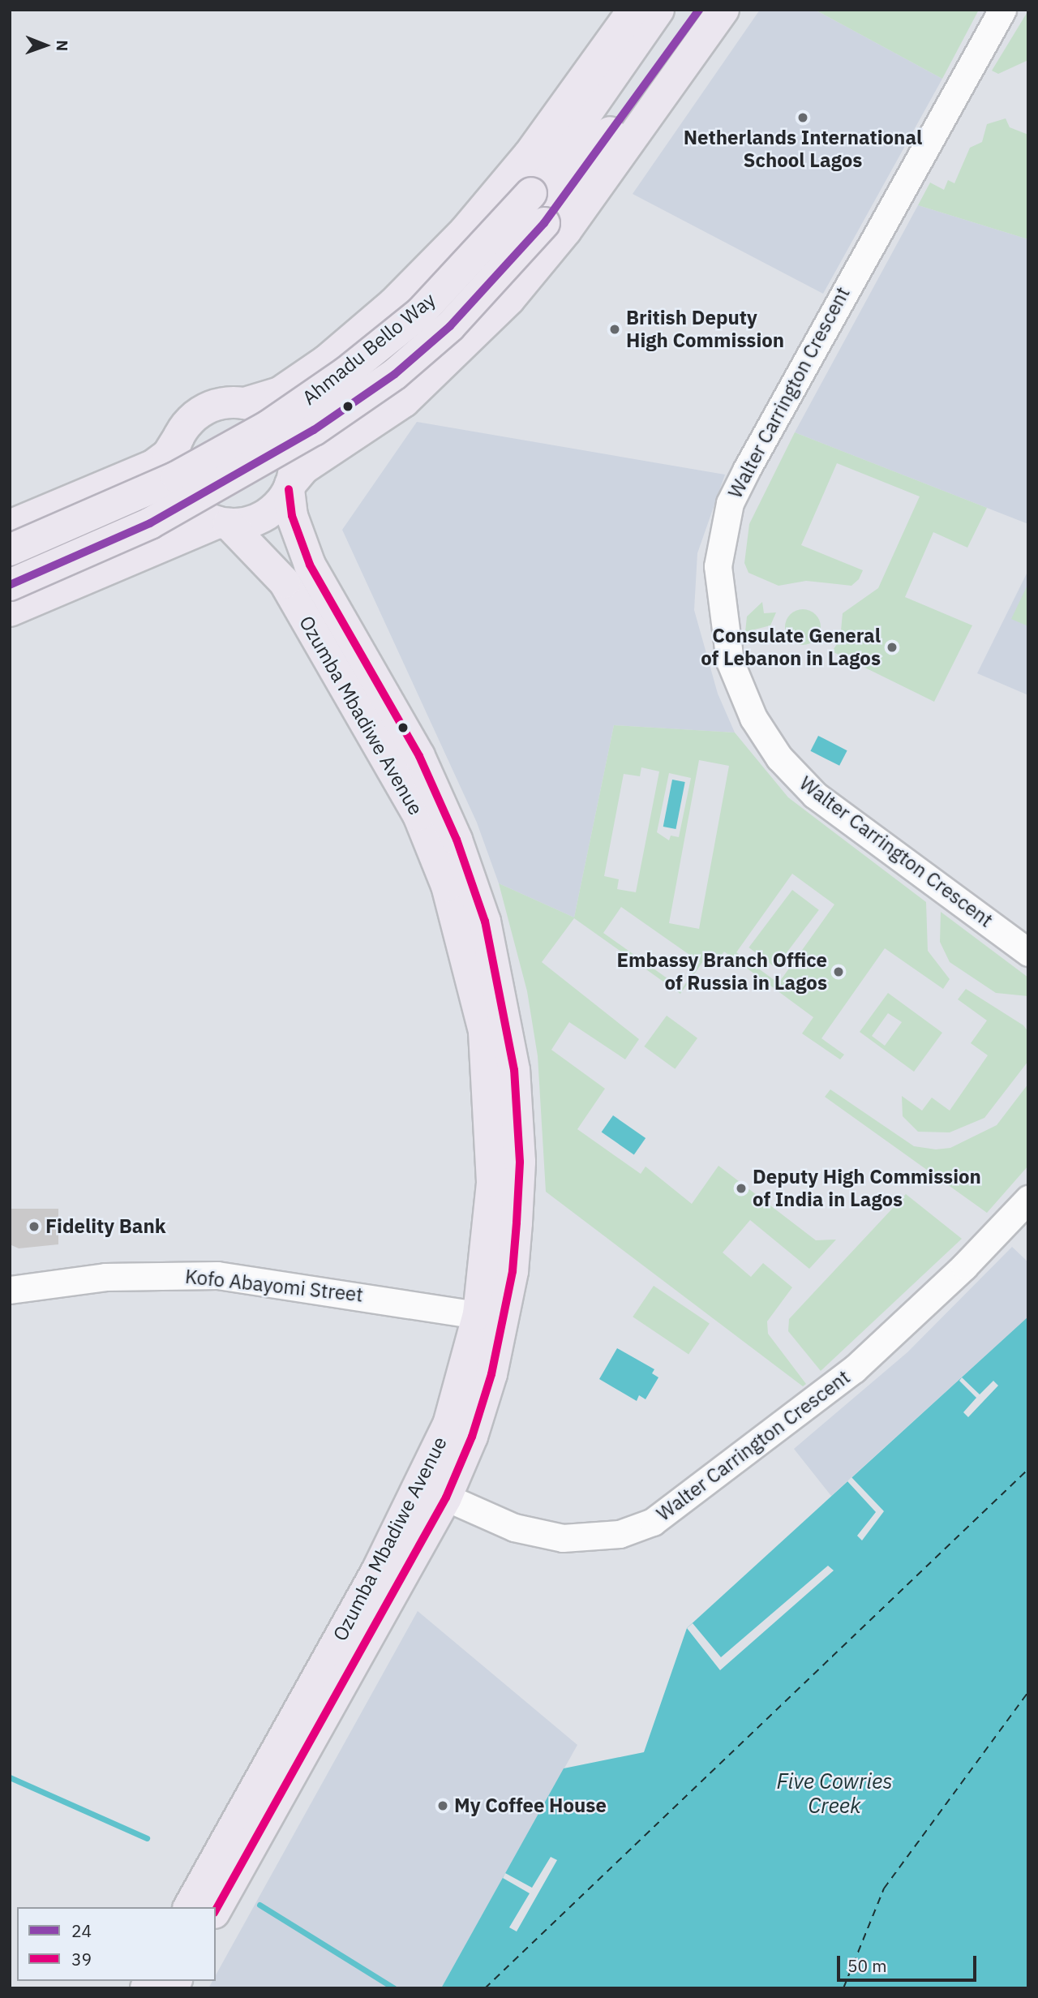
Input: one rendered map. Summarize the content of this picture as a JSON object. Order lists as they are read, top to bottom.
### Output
{
  "streets": {
    "highway": ["Ahmadu Bello Way", "Ozumba Mbadiwe Avenue"],
    "street": ["Walter Carrington Crescent", "Kofo Abayomi Street"]
  },
  "crossings": [
    ["Walter Carrington Crescent", "Ozumba Mbadiwe Avenue"],
    ["Ozumba Mbadiwe Avenue", "Kofo Abayomi Street"]
  ],
  "water": ["Five Cowries Creek"],
  "places": [
    "Netherlands International School Lagos",
    "British Deputy High Commission",
    "Consulate General of Lebanon in Lagos",
    "Embassy Branch Office of Russia in Lagos",
    "Deputy High Commission of India in Lagos",
    "Fidelity Bank",
    "My Coffee House"
  ],
  "lines": ["transit line 24", "transit line 39"],
  "legend": ["24", "39"],
  "scale_bar": "50 m",
  "north": "right"
}
